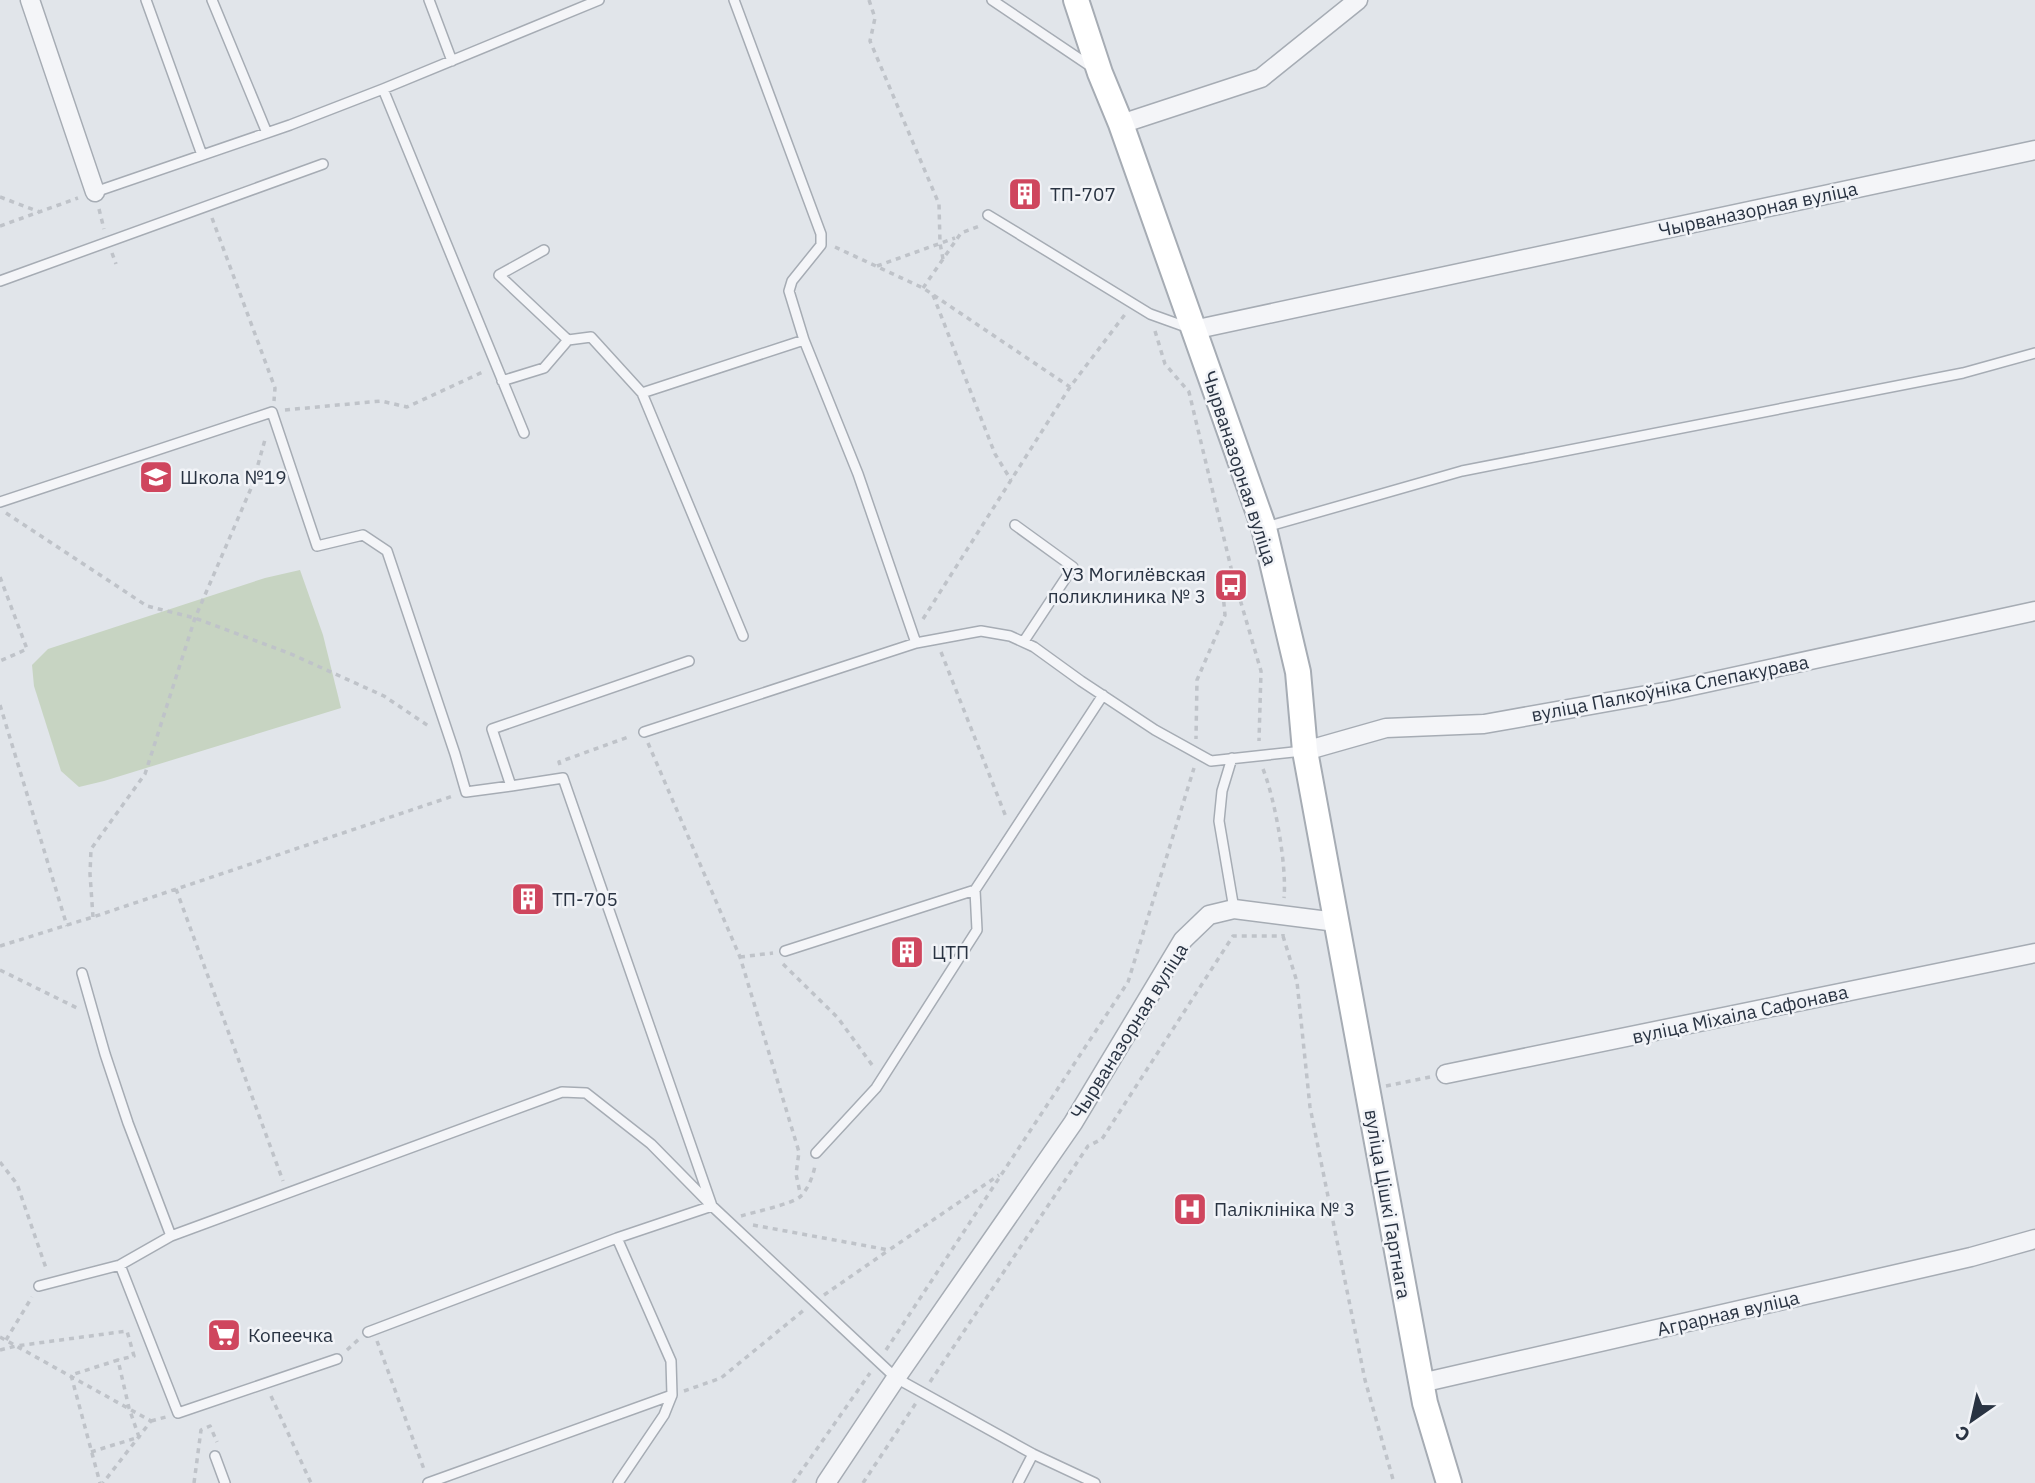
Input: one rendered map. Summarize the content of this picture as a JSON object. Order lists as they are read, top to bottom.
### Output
{
  "streets": {
    "street": [
      "Чырваназорная вуліца",
      "вуліца Палкоўніка Слепакурава",
      "вуліца Міхаіла Сафонава",
      "вуліца Цішкі Гартнага",
      "Аграрная вуліца"
    ]
  },
  "crossings": [
    ["Чырваназорная вуліца", "вуліца Палкоўніка Слепакурава"],
    ["Чырваназорная вуліца", "вуліца Цішкі Гартнага"],
    ["вуліца Цішкі Гартнага", "Аграрная вуліца"]
  ],
  "places": {
    "building": ["ТП-707", "ТП-705", "ЦТП"],
    "school or university": ["Школа №19"],
    "bus stop": ["УЗ Могилёвская поликлиника № 3"],
    "hospital": ["Паліклініка № 3"],
    "supermarket": ["Копеечка"]
  },
  "north": "bottom left"
}
